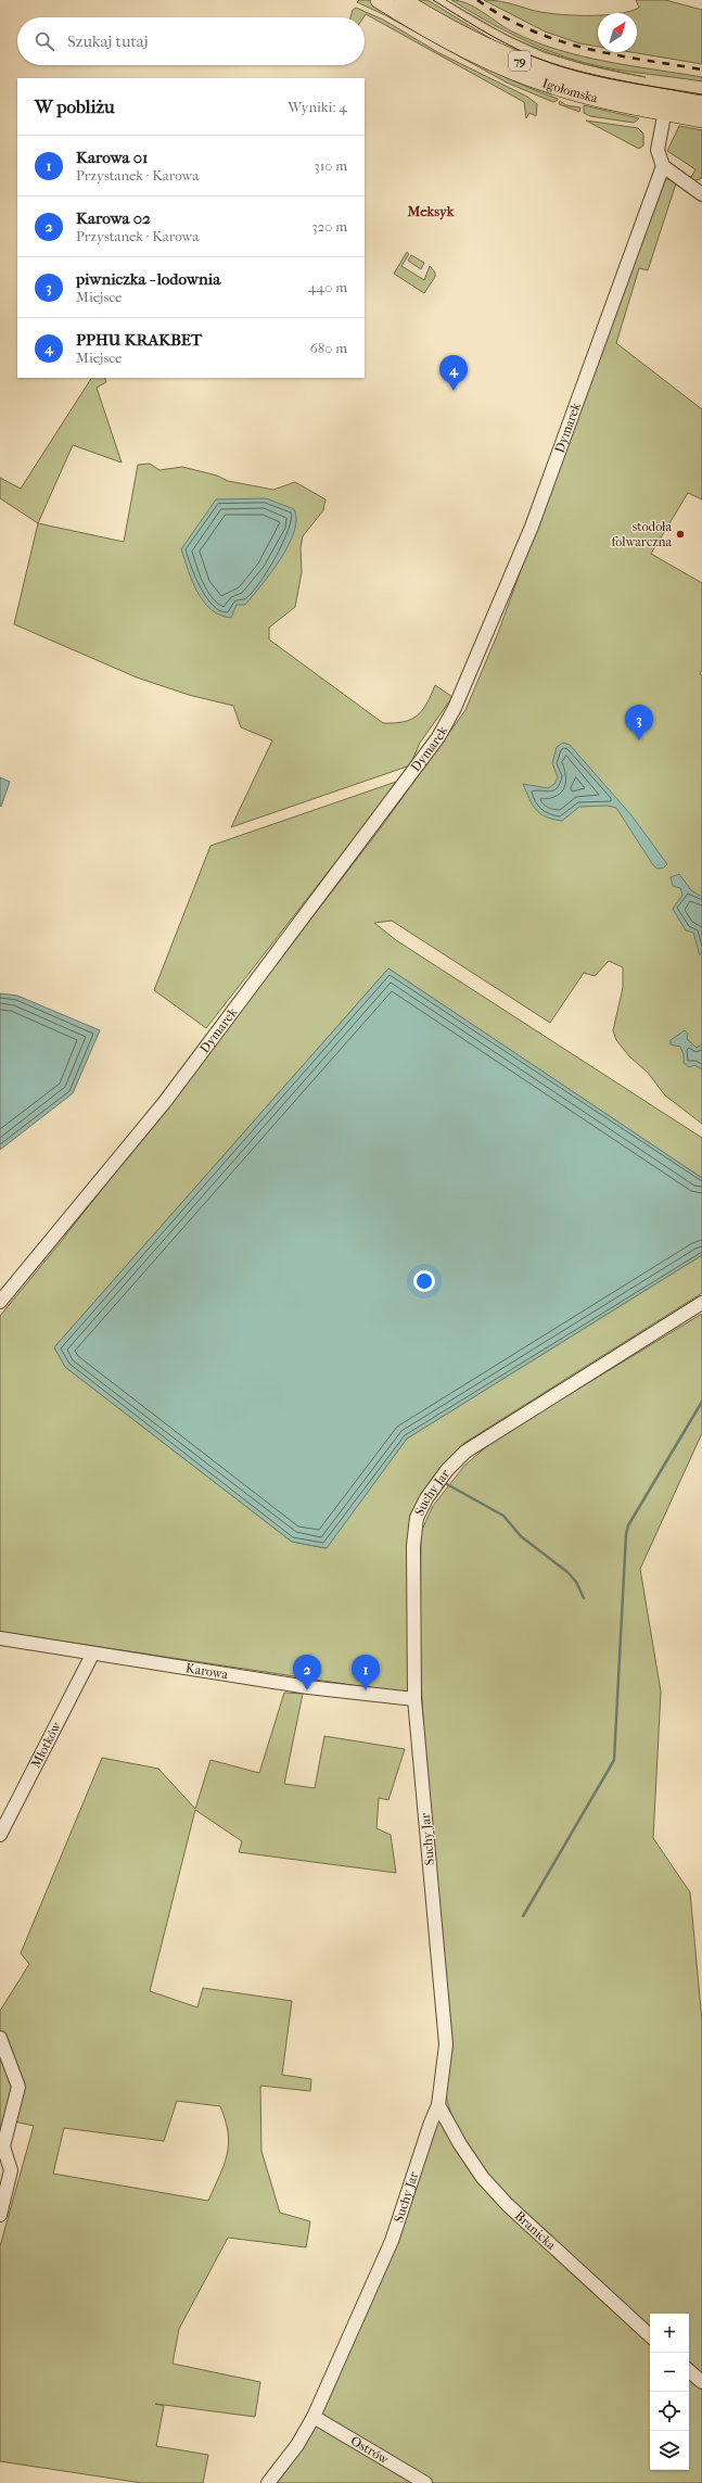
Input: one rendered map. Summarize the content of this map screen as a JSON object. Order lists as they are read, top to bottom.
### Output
{
  "streets": {
    "main road": ["79", "Igołomska"],
    "street": [
      "Dymarek",
      "Suchy Jar",
      "Karowa",
      "Młotków",
      "Branicka",
      "Ostrów"
    ]
  },
  "crossings": [
    ["Suchy Jar", "Karowa"],
    ["Suchy Jar", "Branicka"],
    ["Suchy Jar", "Ostrów"],
    ["Karowa", "Młotków"]
  ],
  "districts": ["Meksyk"],
  "places": ["stodoła folwarczna"],
  "north": "top right",
  "page": {
    "search": "Szukaj tutaj",
    "heading": ["W pobliżu", "Wyniki: 4"],
    "list": [
      {
        "mark": "1",
        "name": "Karowa 01",
        "note": "Przystanek · Karowa",
        "value": "310 m"
      },
      {
        "mark": "2",
        "name": "Karowa 02",
        "note": "Przystanek · Karowa",
        "value": "320 m"
      },
      {
        "mark": "3",
        "name": "piwniczka - lodownia",
        "note": "Miejsce",
        "value": "440 m"
      },
      {
        "mark": "4",
        "name": "PPHU KRAKBET",
        "note": "Miejsce",
        "value": "680 m"
      }
    ],
    "pins": [
      "4",
      "3",
      "1",
      "2"
    ],
    "map_buttons": ["+", "−"]
  }
}
